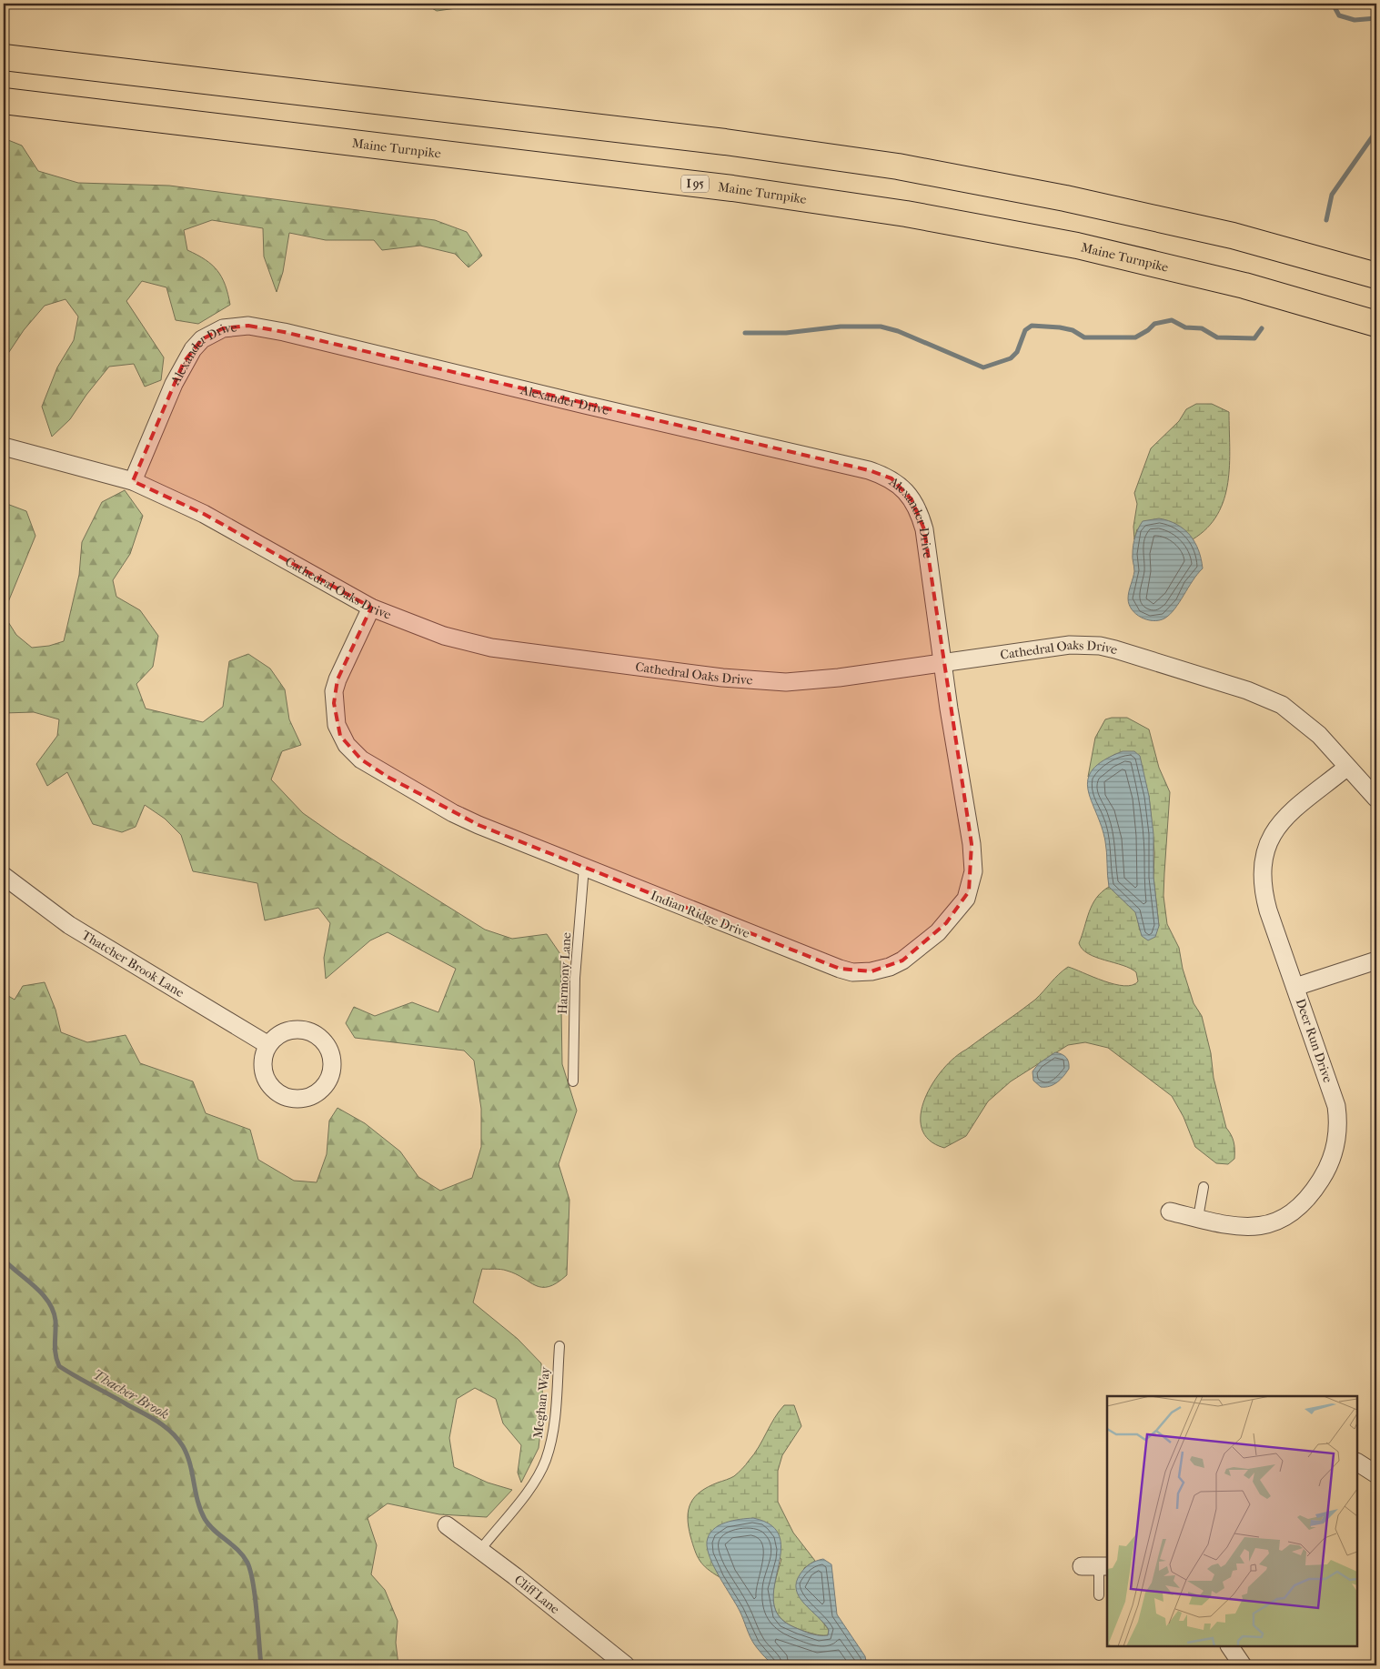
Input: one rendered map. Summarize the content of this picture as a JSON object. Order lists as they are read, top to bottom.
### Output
{
  "streets": {
    "highway": ["Maine Turnpike", "I 95"],
    "street": [
      "Alexander Drive",
      "Cathedral Oaks Drive",
      "Indian Ridge Drive",
      "Thatcher Brook Lane",
      "Deer Run Drive",
      "Cliff Lane"
    ],
    "lane": ["Harmony Lane", "Meghan Way"]
  },
  "crossings": [
    ["Alexander Drive", "Cathedral Oaks Drive"],
    ["Alexander Drive", "Indian Ridge Drive"],
    ["Cathedral Oaks Drive", "Indian Ridge Drive"],
    ["Cathedral Oaks Drive", "Deer Run Drive"],
    ["Indian Ridge Drive", "Harmony Lane"],
    ["Meghan Way", "Cliff Lane"]
  ],
  "water": ["Thacher Brook"]
}
